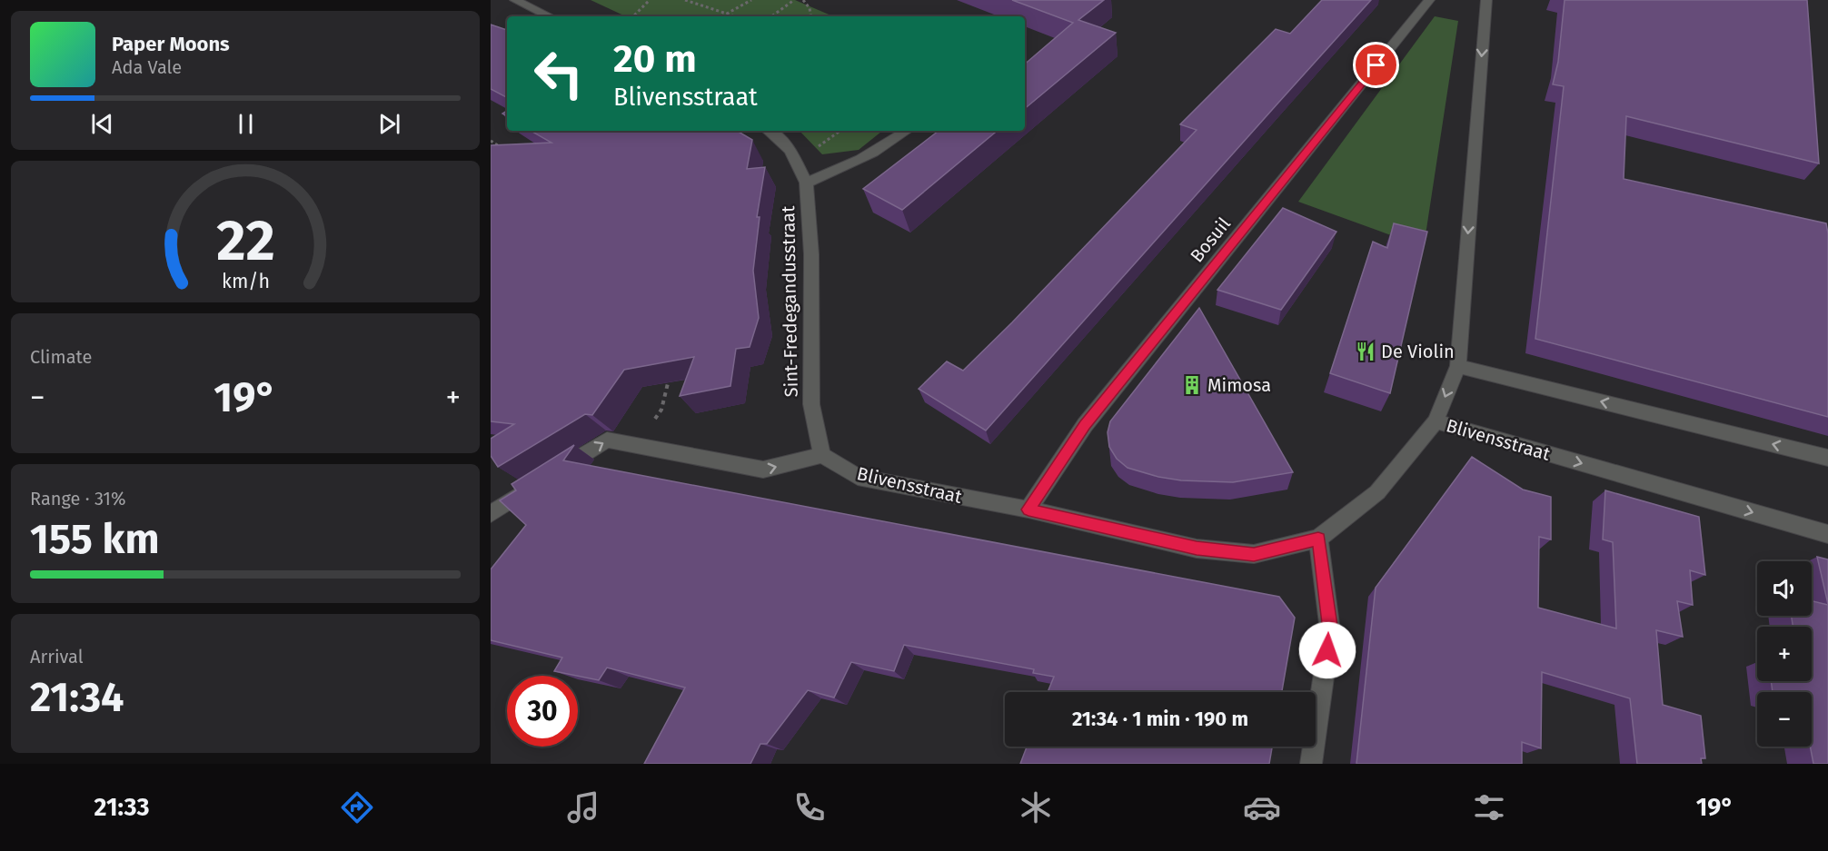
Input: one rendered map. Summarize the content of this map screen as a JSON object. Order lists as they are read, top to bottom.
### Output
{
  "streets": {
    "street": ["Bosuil", "Sint-Fredegandusstraat", "Blivensstraat"]
  },
  "crossings": [
    ["Bosuil", "Blivensstraat"],
    ["Sint-Fredegandusstraat", "Blivensstraat"]
  ],
  "places": {
    "restaurant": ["De Violin"],
    "building": ["Mimosa"]
  },
  "page": {
    "turn": ["20 m", "Blivensstraat"],
    "song": ["Paper Moons", "Ada Vale"],
    "tile": [
      "Climate",
      ["Range · 31%", "155 km"],
      ["Arrival", "21:34"]
    ],
    "heat": ["−", "19°", "+"],
    "map_buttons": ["+", "−"],
    "limit": "30",
    "trip": "21:34 · 1 min · 190 m",
    "tabs": ["21:33", "19°"],
    "gauge": ["22", "km/h"]
  }
}
